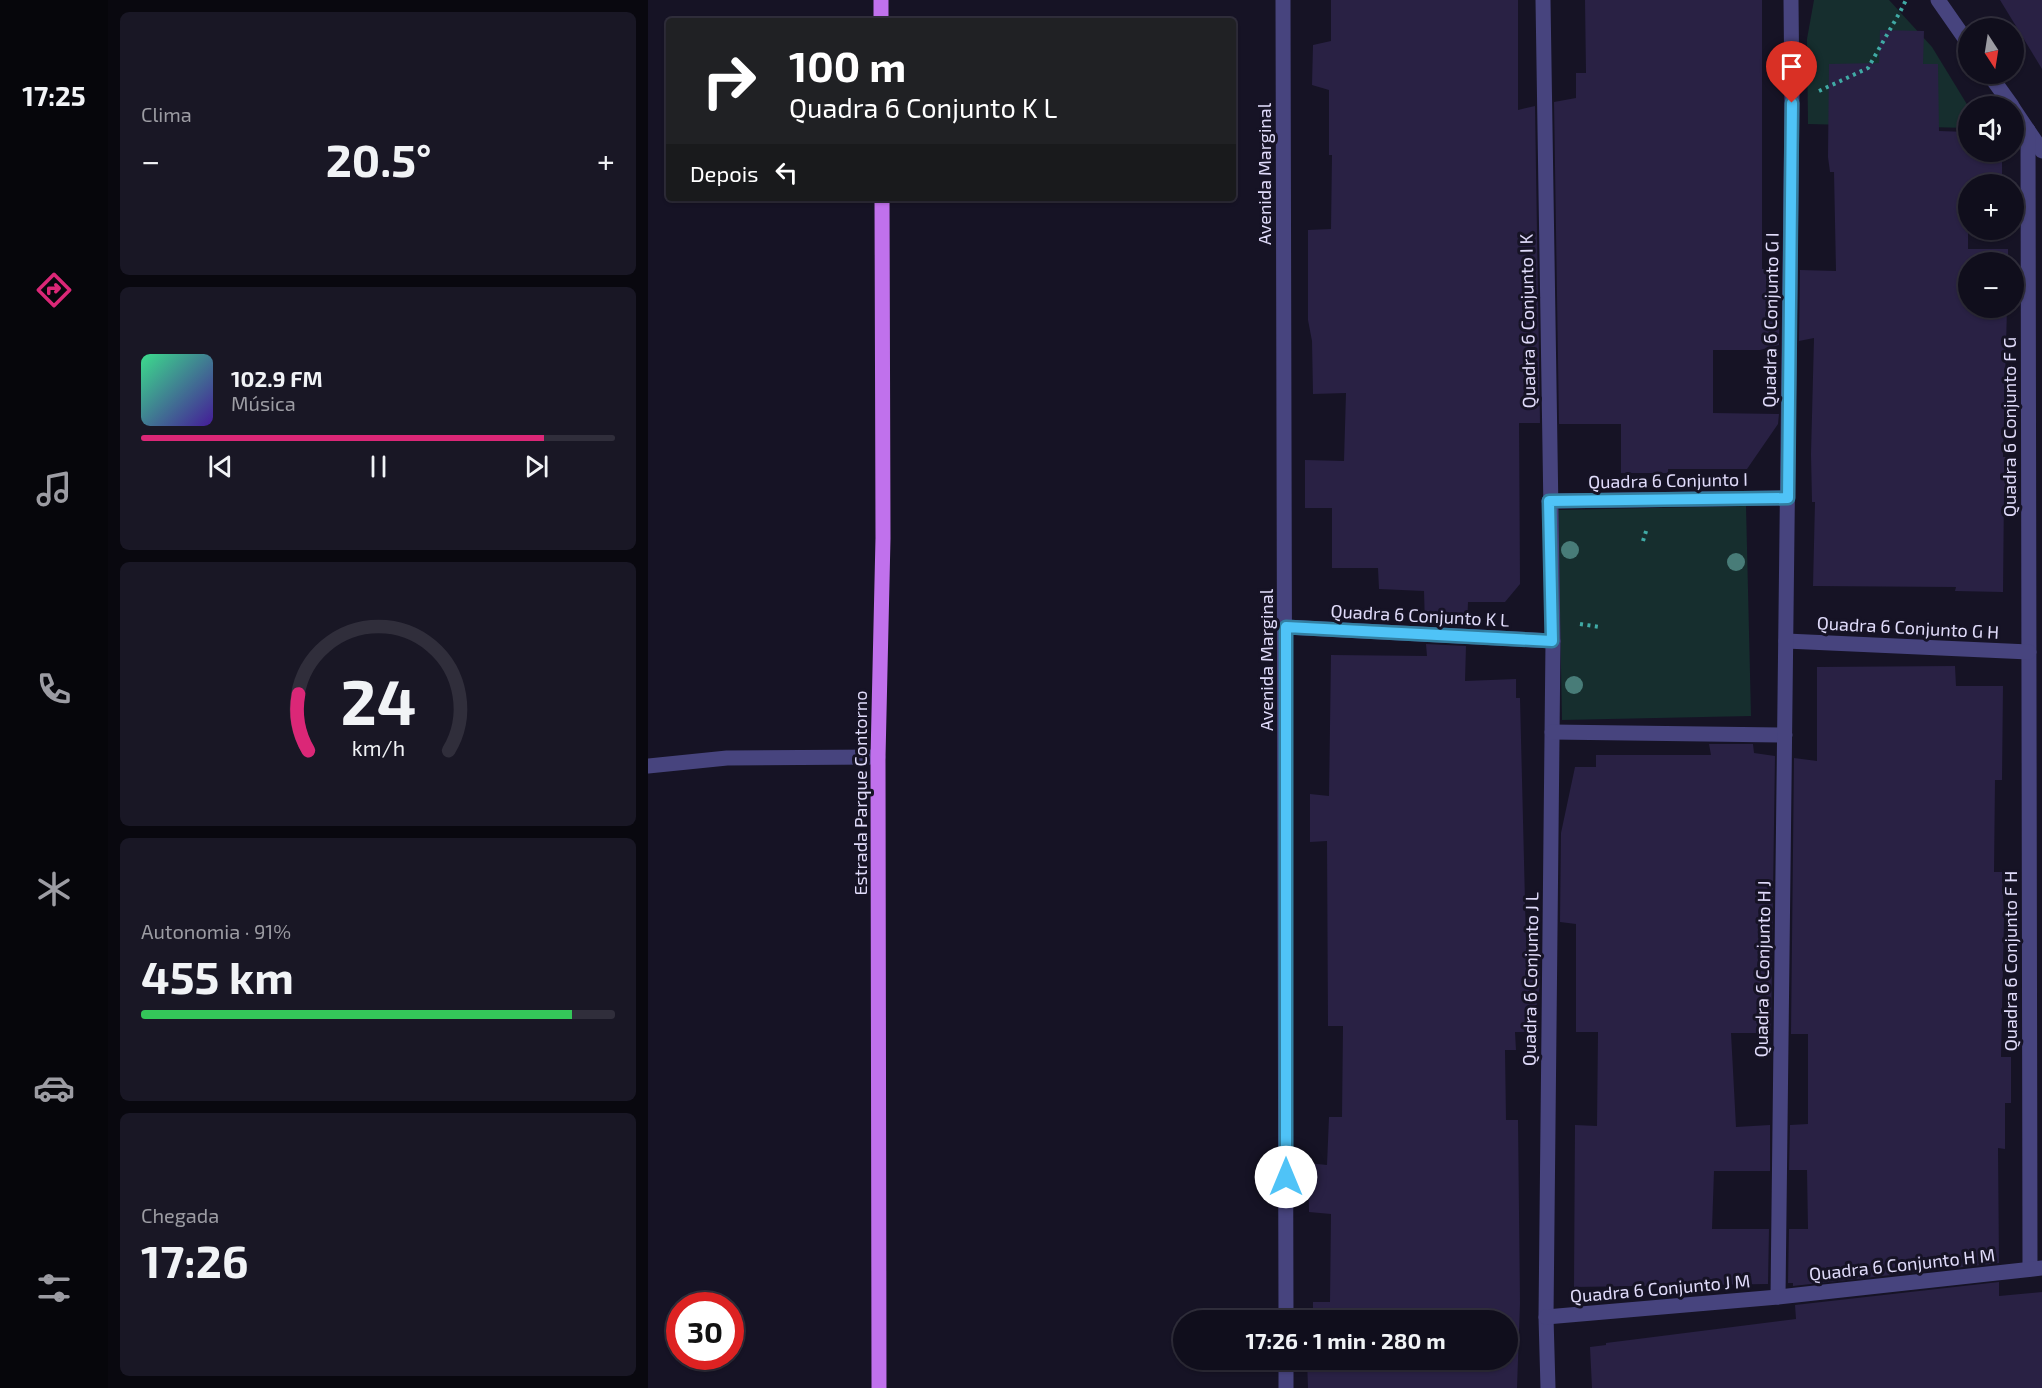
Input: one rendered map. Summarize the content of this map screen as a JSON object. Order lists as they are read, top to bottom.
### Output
{
  "streets": {
    "main road": ["Estrada Parque Contorno"],
    "street": [
      "Avenida Marginal",
      "Quadra 6 Conjunto G I",
      "Quadra 6 Conjunto I K",
      "Quadra 6 Conjunto F G",
      "Quadra 6 Conjunto I",
      "Quadra 6 Conjunto K L",
      "Quadra 6 Conjunto G H",
      "Quadra 6 Conjunto F H",
      "Quadra 6 Conjunto H J",
      "Quadra 6 Conjunto J L",
      "Quadra 6 Conjunto H M",
      "Quadra 6 Conjunto J M"
    ]
  },
  "crossings": [
    ["Avenida Marginal", "Quadra 6 Conjunto K L"],
    ["Quadra 6 Conjunto G I", "Quadra 6 Conjunto I"],
    ["Quadra 6 Conjunto G I", "Quadra 6 Conjunto G H"],
    ["Quadra 6 Conjunto G I", "Quadra 6 Conjunto H J"],
    ["Quadra 6 Conjunto I K", "Quadra 6 Conjunto I"],
    ["Quadra 6 Conjunto I K", "Quadra 6 Conjunto K L"],
    ["Quadra 6 Conjunto I K", "Quadra 6 Conjunto J L"],
    ["Quadra 6 Conjunto F G", "Quadra 6 Conjunto G H"],
    ["Quadra 6 Conjunto F G", "Quadra 6 Conjunto F H"],
    ["Quadra 6 Conjunto K L", "Quadra 6 Conjunto J L"],
    ["Quadra 6 Conjunto G H", "Quadra 6 Conjunto F H"],
    ["Quadra 6 Conjunto G H", "Quadra 6 Conjunto H J"],
    ["Quadra 6 Conjunto F H", "Quadra 6 Conjunto H M"],
    ["Quadra 6 Conjunto H J", "Quadra 6 Conjunto H M"],
    ["Quadra 6 Conjunto H J", "Quadra 6 Conjunto J M"],
    ["Quadra 6 Conjunto J L", "Quadra 6 Conjunto J M"],
    ["Quadra 6 Conjunto H M", "Quadra 6 Conjunto J M"]
  ],
  "north": "bottom",
  "page": {
    "tabs": "17:25",
    "tile": [
      "Clima",
      ["Autonomia · 91%", "455 km"],
      ["Chegada", "17:26"]
    ],
    "map_buttons": ["+", "−"],
    "turn": ["100 m", "Quadra 6 Conjunto K L"],
    "heat": ["−", "20.5°", "+"],
    "then": "Depois",
    "song": ["102.9 FM", "Música"],
    "limit": "30",
    "trip": "17:26 · 1 min · 280 m",
    "gauge": ["24", "km/h"]
  }
}
